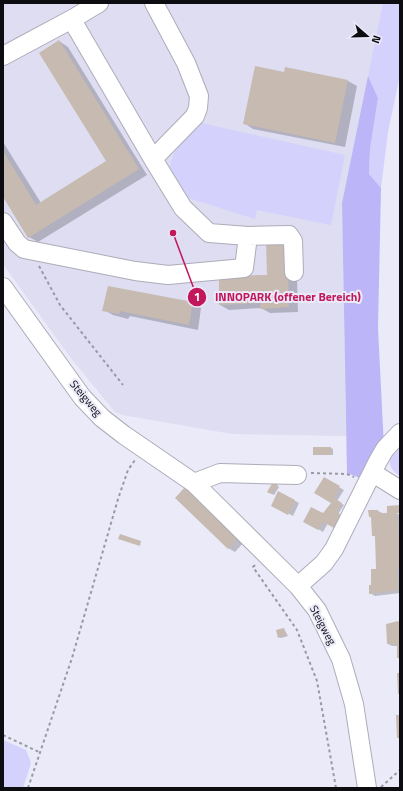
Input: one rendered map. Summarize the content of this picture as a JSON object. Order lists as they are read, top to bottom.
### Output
{
  "streets": {
    "street": ["Steigweg"]
  },
  "places": ["INNOPARK (offener Bereich)"],
  "north": "right"
}
